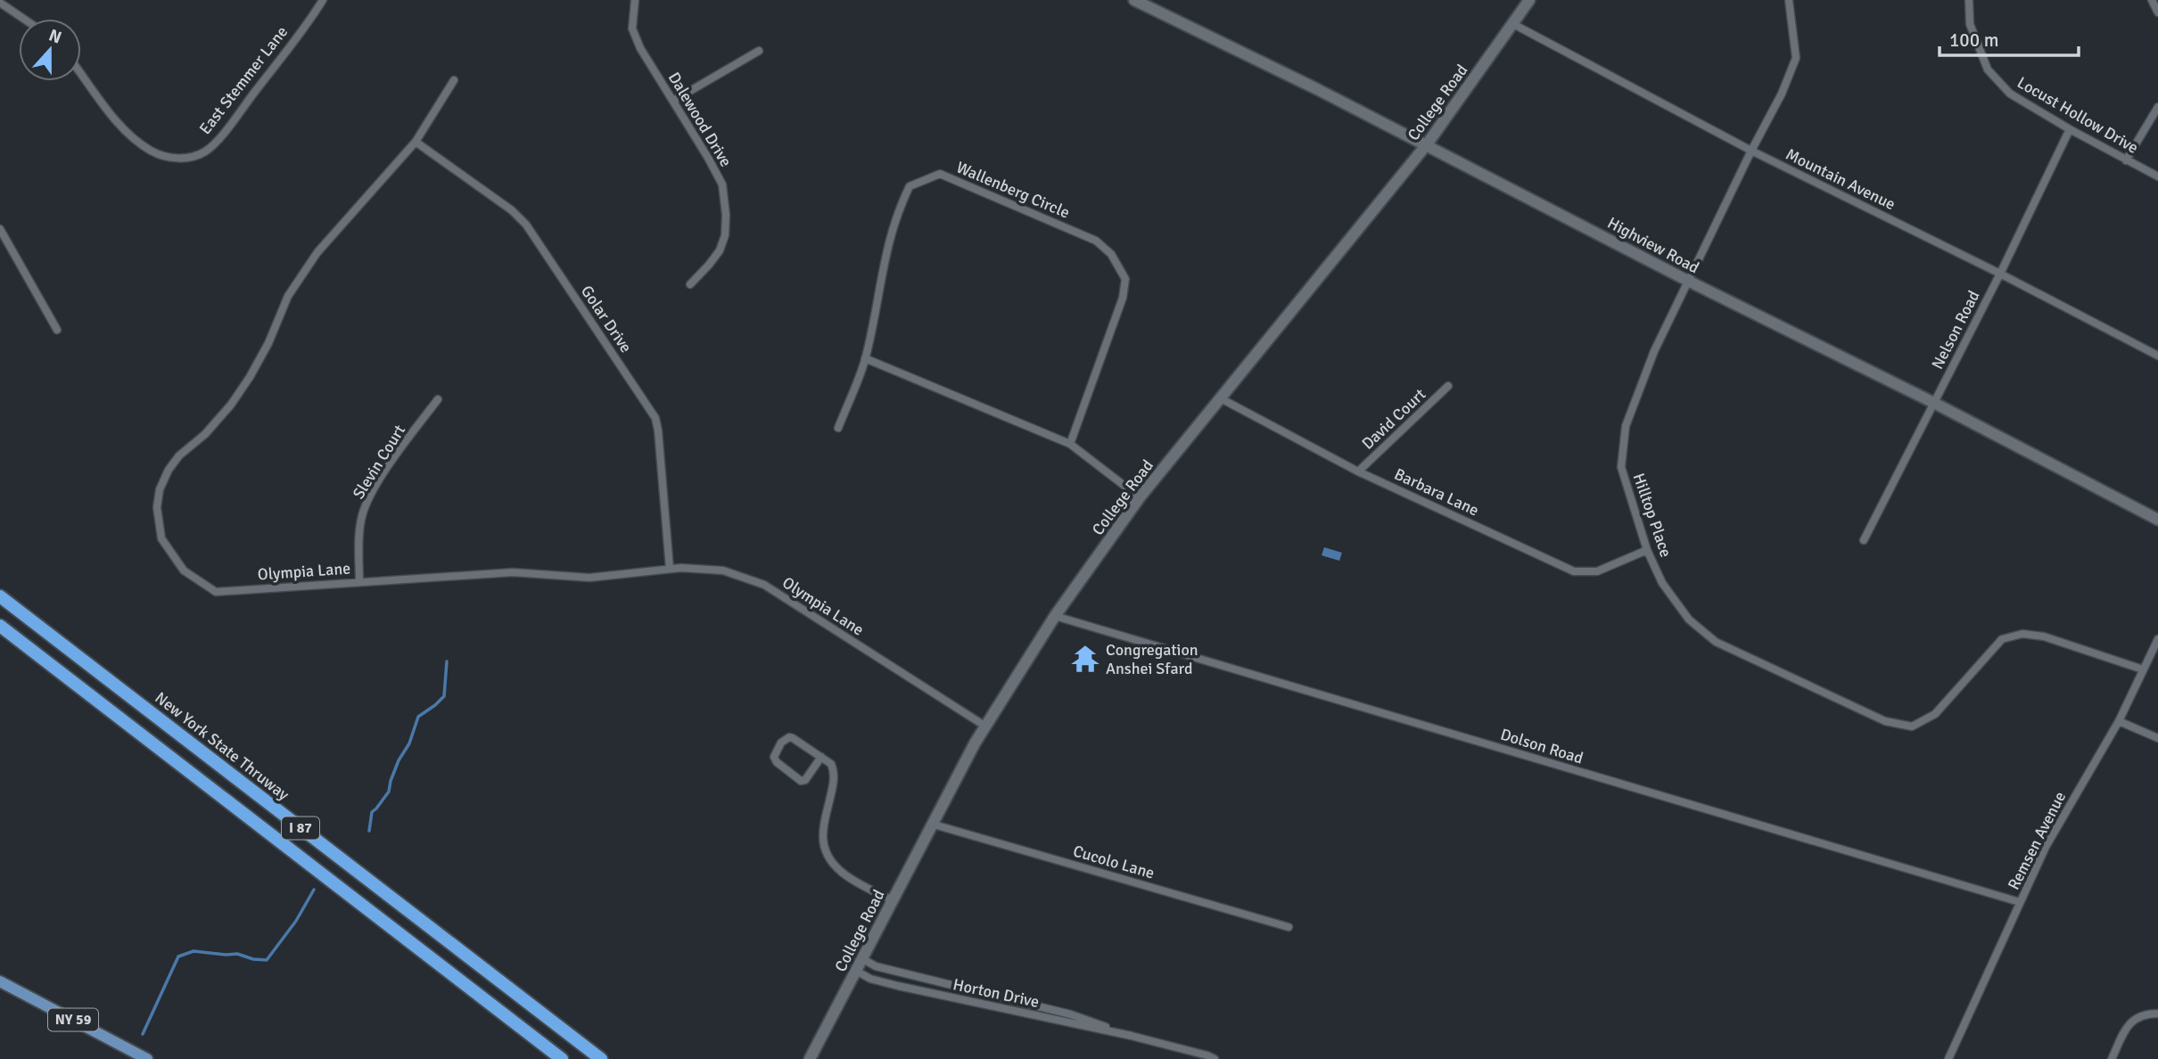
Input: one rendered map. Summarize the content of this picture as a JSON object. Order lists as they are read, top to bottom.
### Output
{
  "streets": {
    "highway": ["New York State Thruway", "I 87"],
    "main road": ["NY 59"],
    "street": [
      "East Stemmer Lane",
      "College Road",
      "Locust Hollow Drive",
      "Dalewood Drive",
      "Mountain Avenue",
      "Wallenberg Circle",
      "Highview Road",
      "Golar Drive",
      "Nelson Road",
      "David Court",
      "Slevin Court",
      "Barbara Lane",
      "Hilltop Place",
      "Olympia Lane",
      "Dolson Road",
      "Remsen Avenue",
      "Cucolo Lane",
      "Horton Drive"
    ]
  },
  "crossings": [
    ["College Road", "Mountain Avenue"],
    ["College Road", "Highview Road"],
    ["College Road", "Barbara Lane"],
    ["College Road", "Olympia Lane"],
    ["College Road", "Dolson Road"],
    ["College Road", "Cucolo Lane"],
    ["College Road", "Horton Drive"],
    ["Locust Hollow Drive", "Nelson Road"],
    ["Mountain Avenue", "Nelson Road"],
    ["Mountain Avenue", "Hilltop Place"],
    ["Highview Road", "Nelson Road"],
    ["Highview Road", "Hilltop Place"],
    ["Golar Drive", "Olympia Lane"],
    ["David Court", "Barbara Lane"],
    ["Slevin Court", "Olympia Lane"],
    ["Barbara Lane", "Hilltop Place"],
    ["Hilltop Place", "Remsen Avenue"],
    ["Dolson Road", "Remsen Avenue"]
  ],
  "places": {
    "temple": ["Congregation Anshei Sfard"]
  },
  "scale_bar": "100 m",
  "north": "top"
}
